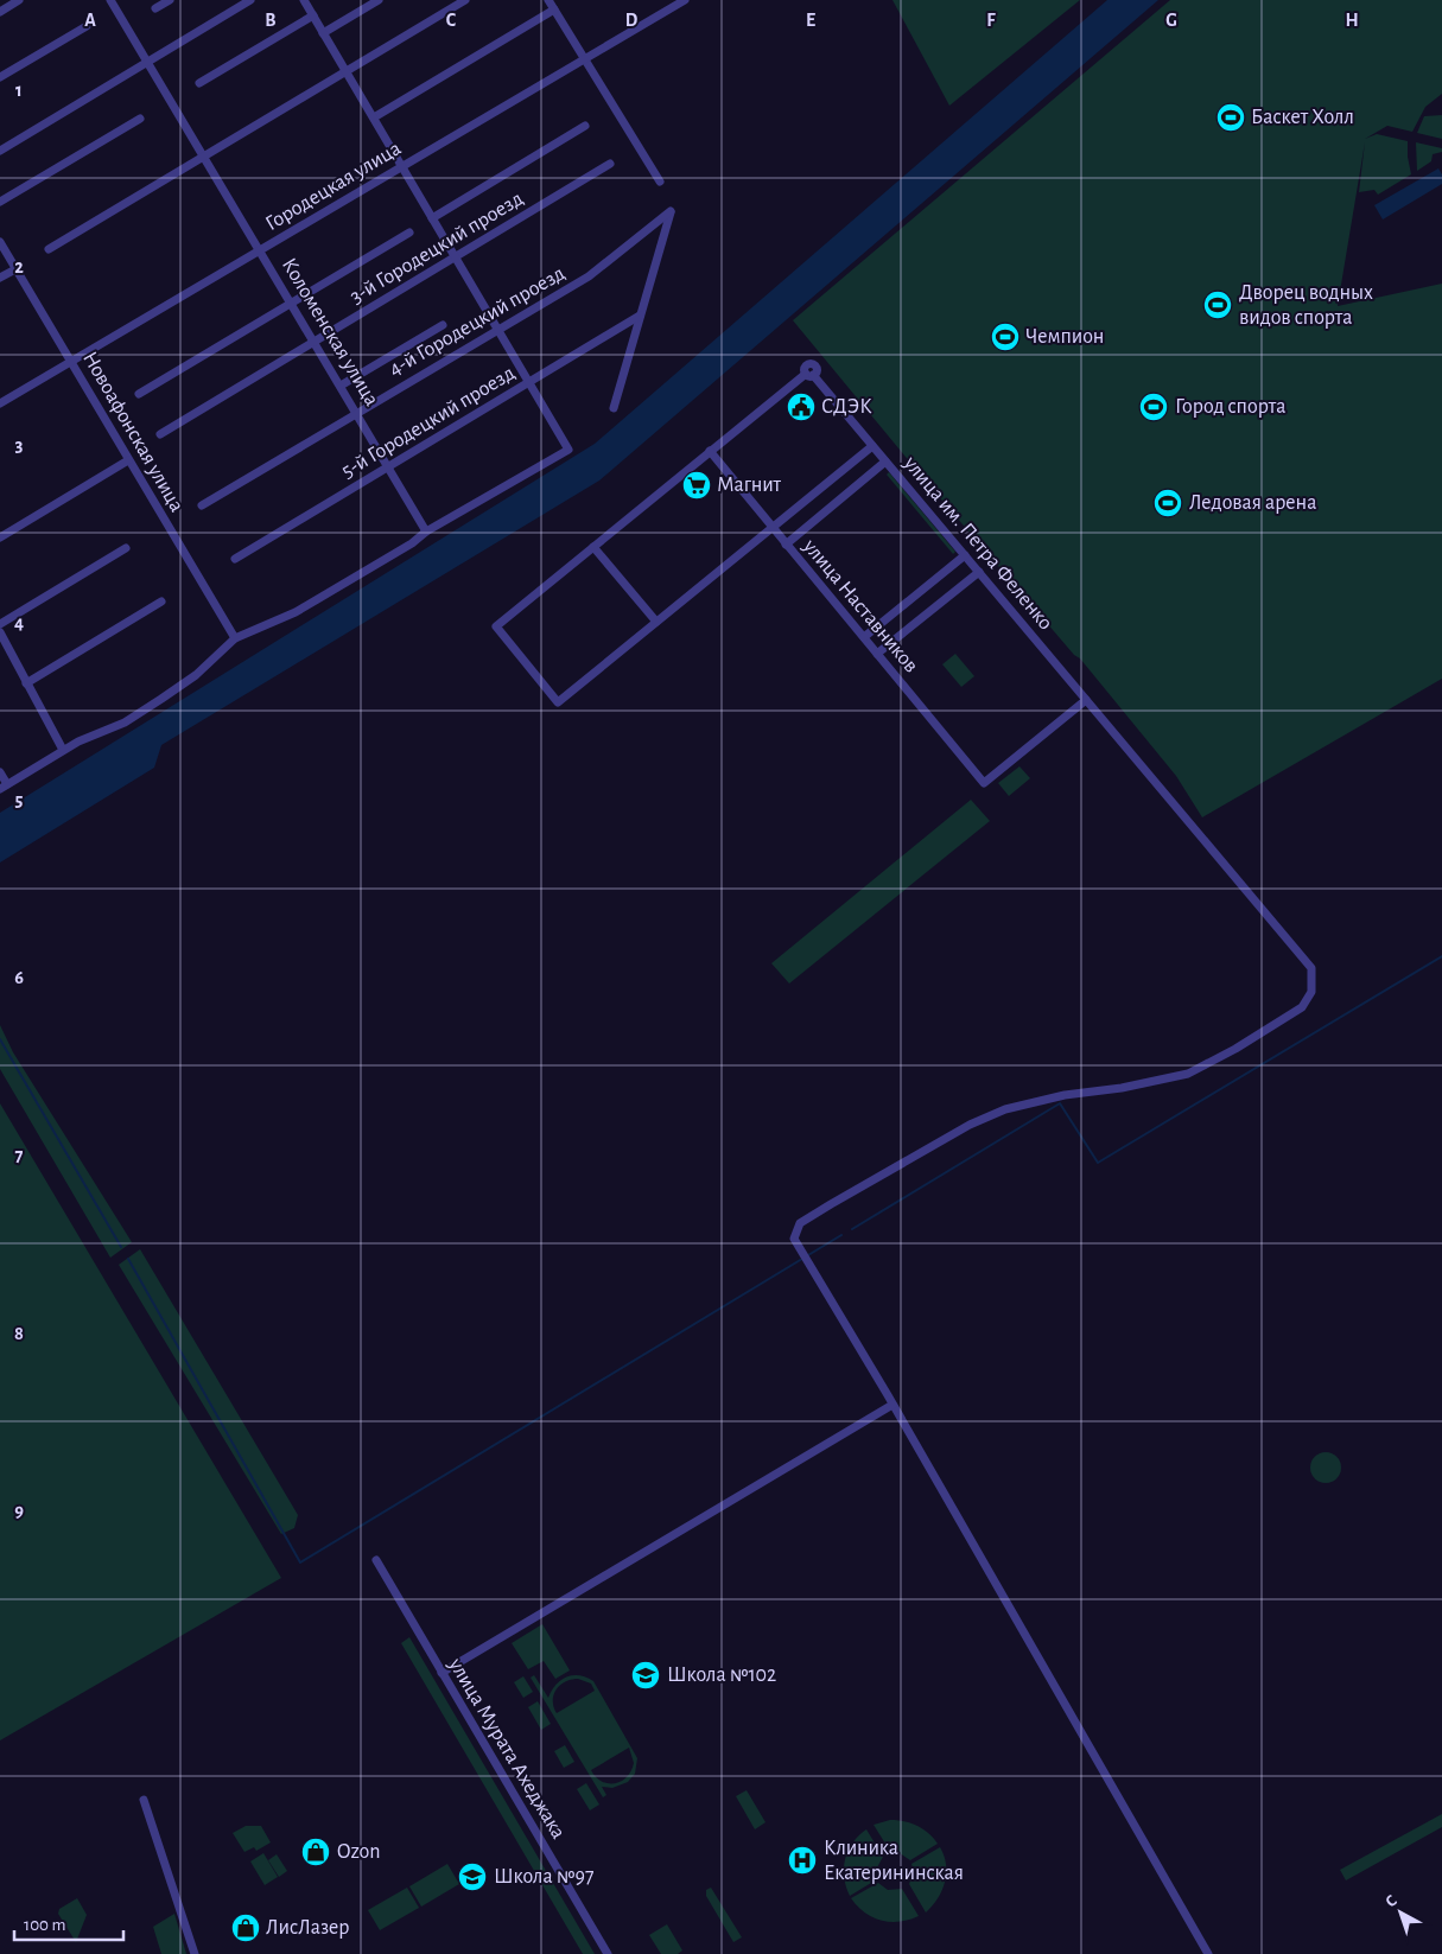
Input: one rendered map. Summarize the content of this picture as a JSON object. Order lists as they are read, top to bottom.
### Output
{
  "streets": {
    "street": [
      "Городецкая улица",
      "3-й Городецкий проезд",
      "4-й Городецкий проезд",
      "Коломенская улица",
      "5-й Городецкий проезд",
      "Новоафонская улица",
      "улица им. Петра Феленко",
      "улица Наставников",
      "улица Мурата Ахеджака"
    ]
  },
  "crossings": [
    ["Городецкая улица", "Коломенская улица"],
    ["Городецкая улица", "Новоафонская улица"],
    ["3-й Городецкий проезд", "Коломенская улица"],
    ["4-й Городецкий проезд", "Коломенская улица"],
    ["4-й Городецкий проезд", "5-й Городецкий проезд"],
    ["Коломенская улица", "5-й Городецкий проезд"],
    ["улица им. Петра Феленко", "улица Наставников"]
  ],
  "places": {
    "sports": [
      "Баскет Холл",
      "Дворец водных видов спорта",
      "Чемпион",
      "Город спорта",
      "Ледовая арена"
    ],
    "public building": ["СДЭК"],
    "supermarket": ["Магнит"],
    "school or university": ["Школа №102", "Школа №97"],
    "shop": ["Ozon", "ЛисЛазер"],
    "hospital": ["Клиника Екатерининская"]
  },
  "scale_bar": "100 m",
  "north": "top left",
  "grid": {
    "columns": [
      "A",
      "B",
      "C",
      "D",
      "E",
      "F",
      "G",
      "H"
    ],
    "rows": [
      "1",
      "2",
      "3",
      "4",
      "5",
      "6",
      "7",
      "8",
      "9"
    ]
  }
}
